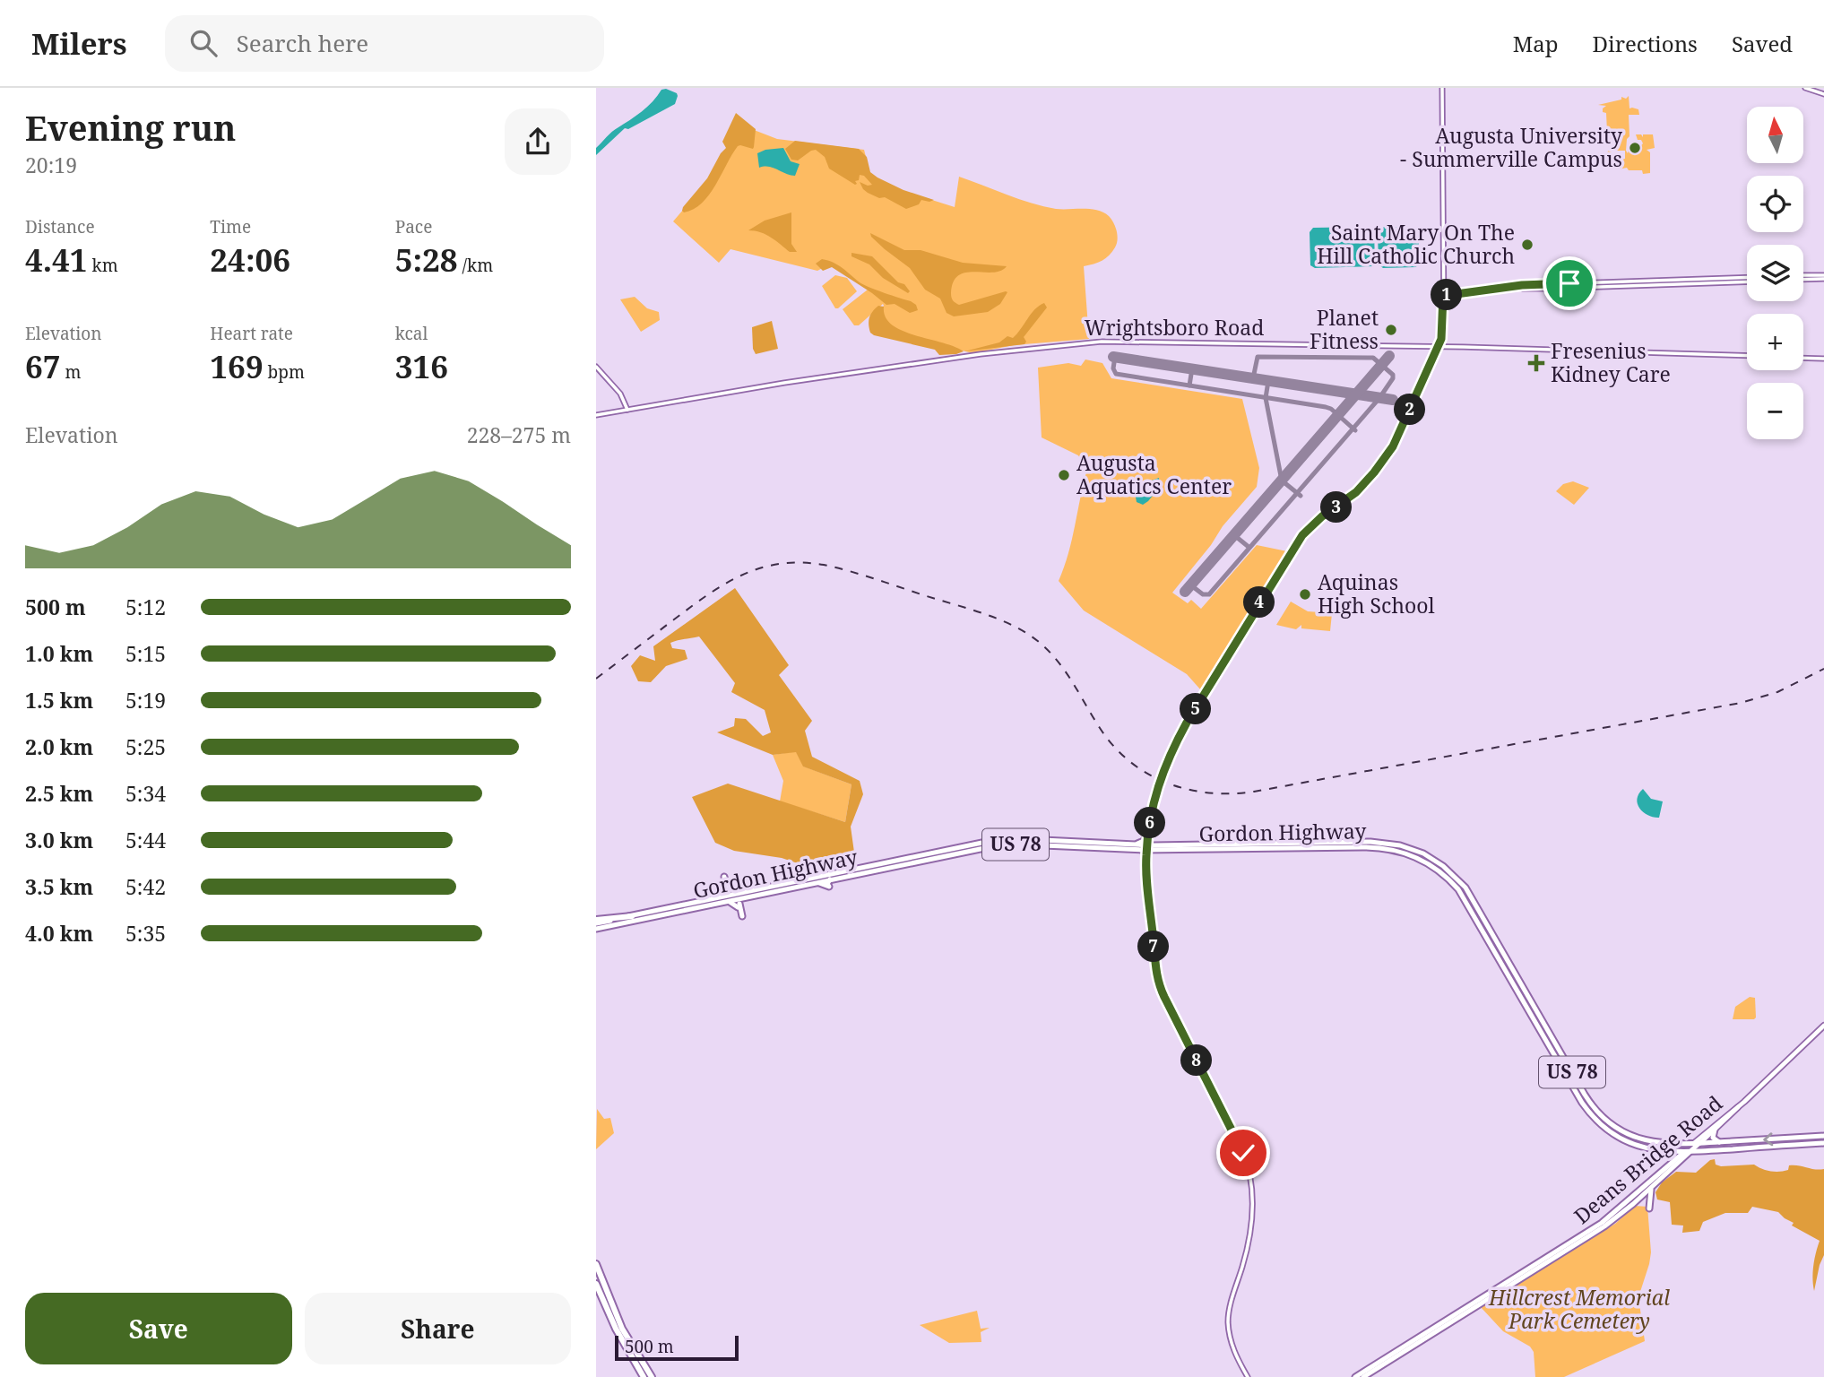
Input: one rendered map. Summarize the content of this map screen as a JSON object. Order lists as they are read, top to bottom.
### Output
{
  "streets": {
    "highway": ["Gordon Highway", "US 78", "Deans Bridge Road"],
    "main road": ["Wrightsboro Road"]
  },
  "crossings": [
    ["Gordon Highway", "Deans Bridge Road"]
  ],
  "parks": ["Hillcrest Memorial Park Cemetery"],
  "places": {
    "other": [
      "Augusta University - Summerville Campus",
      "Saint Mary On The Hill Catholic Church",
      "Planet Fitness",
      "Augusta Aquatics Center",
      "Aquinas High School"
    ],
    "health": ["Fresenius Kidney Care"]
  },
  "scale_bar": "500 m",
  "north": "top",
  "page": {
    "header": "Milers",
    "search": "Search here",
    "nav": ["Map", "Directions", "Saved"],
    "heading": ["Evening run", "20:19"],
    "map_buttons": ["+", "−"],
    "stats": [
      ["Distance", "4.41 km"],
      ["Time", "24:06"],
      ["Pace", "5:28 /km"],
      ["Elevation", "67 m"],
      ["Heart rate", "169 bpm"],
      ["kcal", "316"]
    ],
    "pins": [
      "1",
      "2",
      "3",
      "4",
      "5",
      "6",
      "7",
      "8"
    ],
    "chart": ["Elevation", "228–275 m"],
    "list": [
      {
        "name": "500 m",
        "note": "5:12"
      },
      {
        "name": "1.0 km",
        "note": "5:15"
      },
      {
        "name": "1.5 km",
        "note": "5:19"
      },
      {
        "name": "2.0 km",
        "note": "5:25"
      },
      {
        "name": "2.5 km",
        "note": "5:34"
      },
      {
        "name": "3.0 km",
        "note": "5:44"
      },
      {
        "name": "3.5 km",
        "note": "5:42"
      },
      {
        "name": "4.0 km",
        "note": "5:35"
      }
    ],
    "buttons": ["Save", "Share"],
    "scale": "500 m"
  }
}
